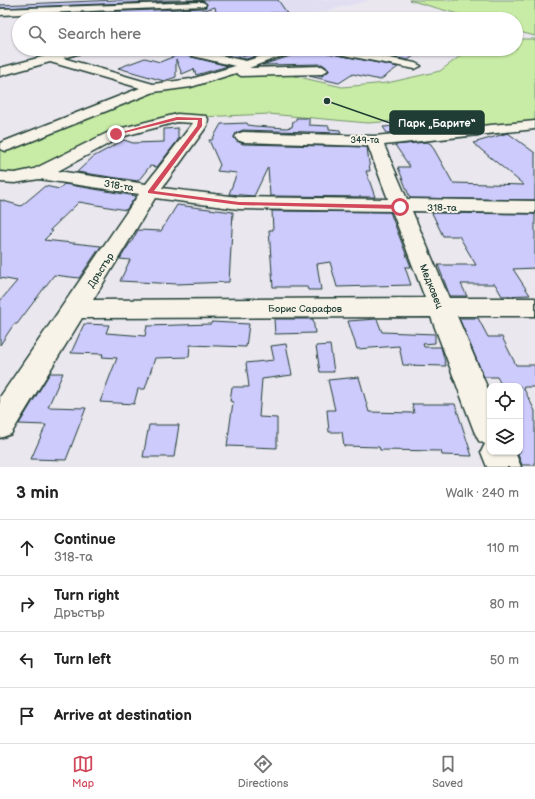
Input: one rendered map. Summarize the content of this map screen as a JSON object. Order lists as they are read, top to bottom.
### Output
{
  "streets": {
    "street": [
      "349-та",
      "318-та",
      "Дръстър",
      "Медковец",
      "Борис Сарафов"
    ]
  },
  "crossings": [
    ["349-та", "Медковец"],
    ["318-та", "Дръстър"],
    ["318-та", "Медковец"],
    ["Дръстър", "Борис Сарафов"],
    ["Медковец", "Борис Сарафов"]
  ],
  "places": ["Парк „Барите“"],
  "page": {
    "search": "Search here",
    "heading": ["3 min", "Walk · 240 m"],
    "list": [
      ["Continue", "318-та", "110 m"],
      ["Turn right", "Дръстър", "80 m"],
      ["Turn left", "50 m"],
      "Arrive at destination"
    ],
    "nav": ["Map", "Directions", "Saved"]
  }
}
